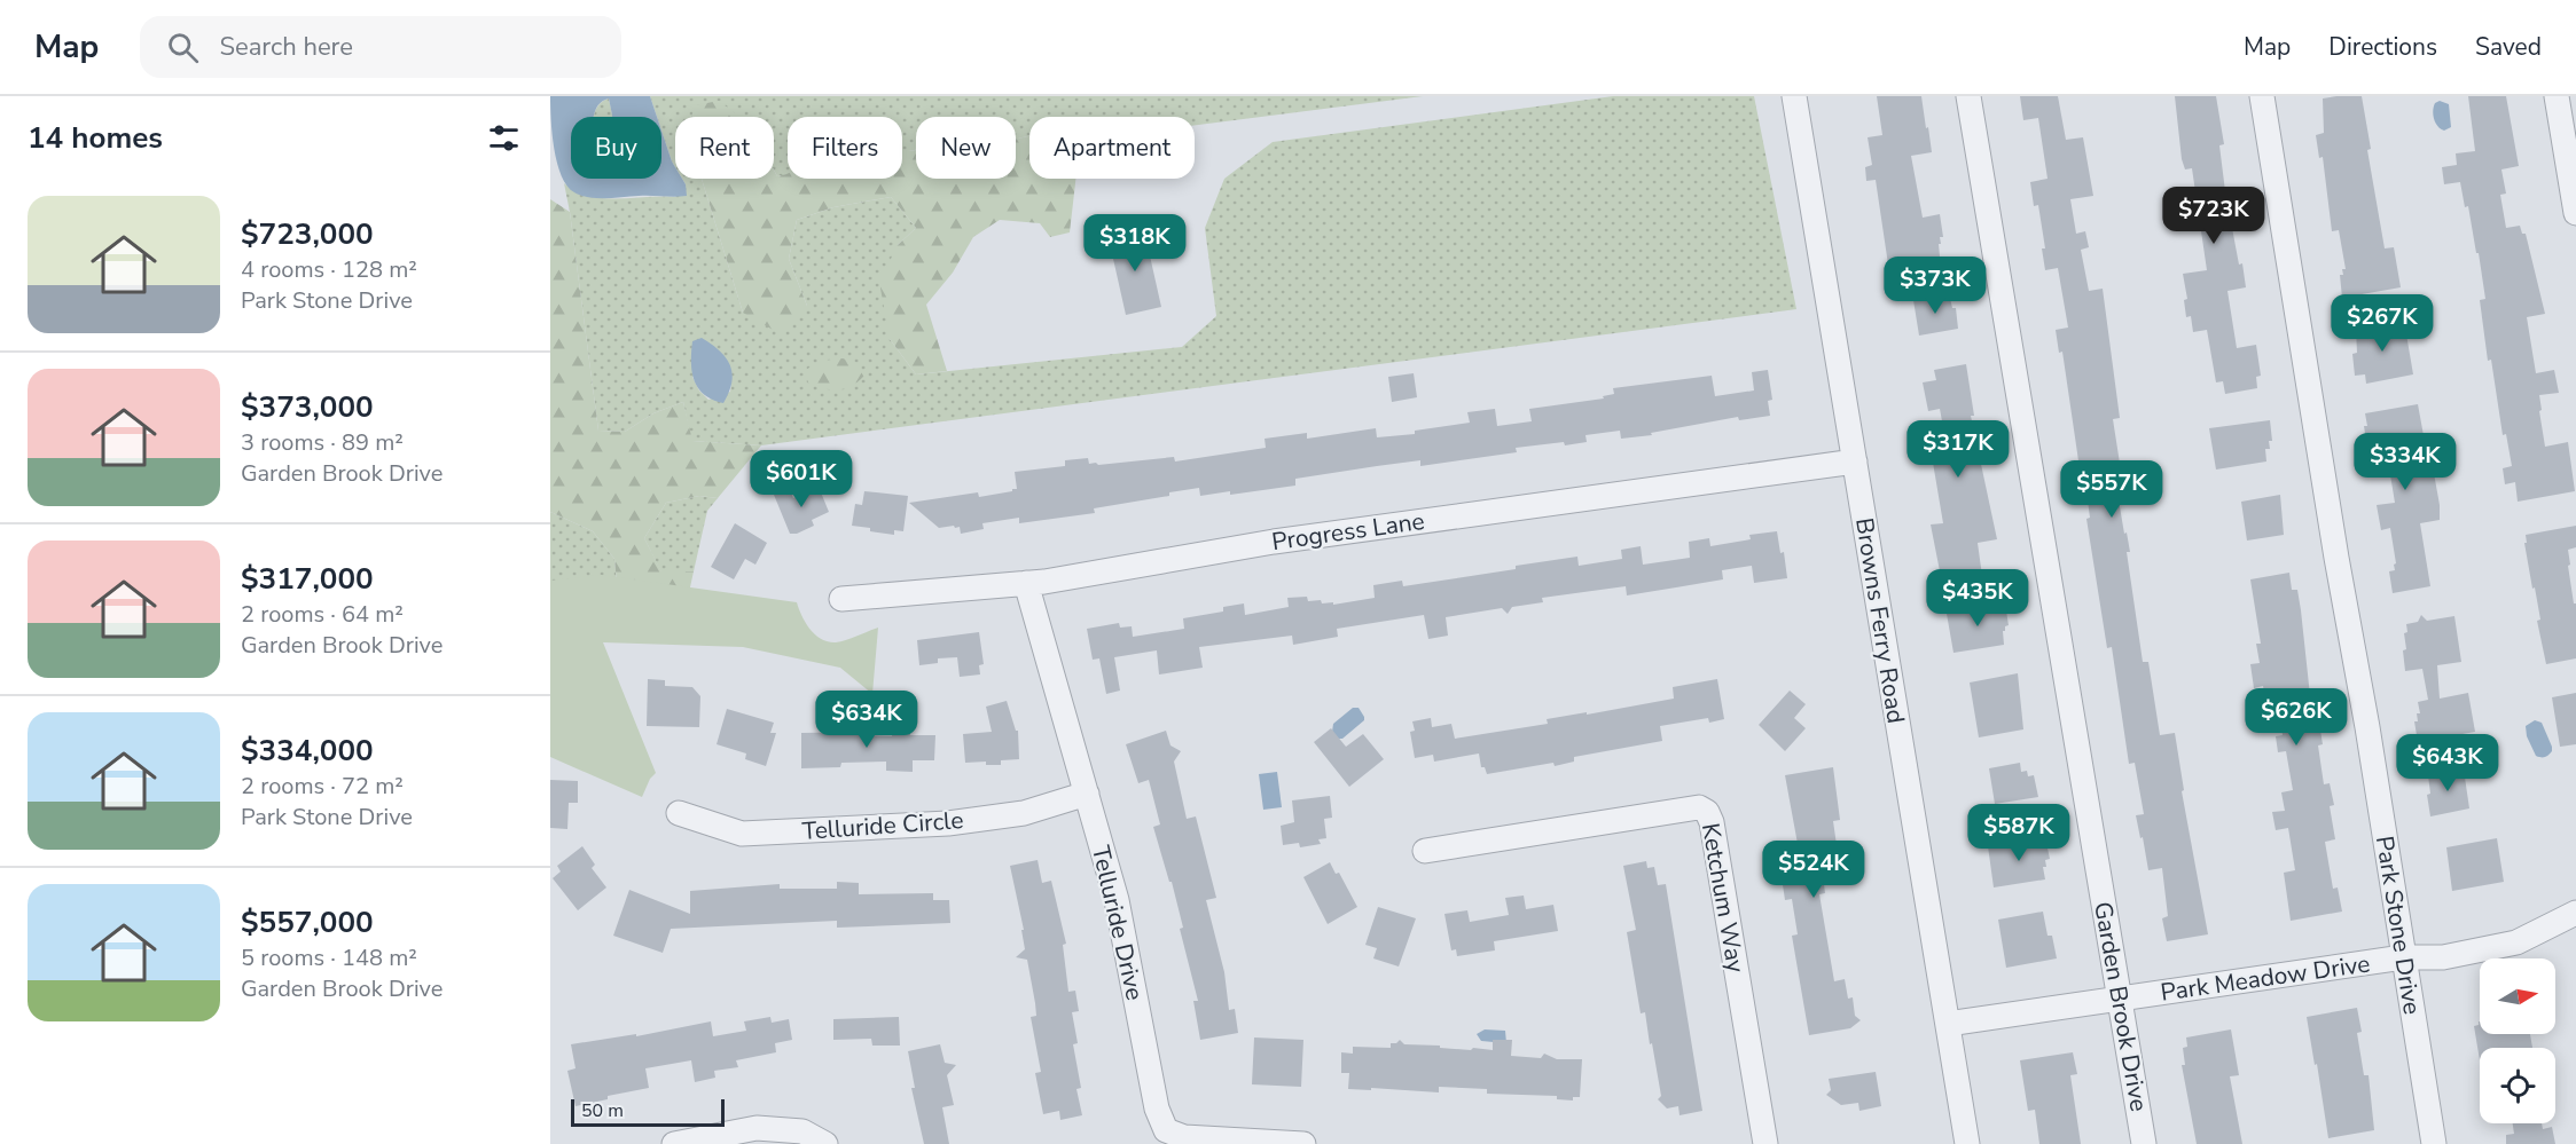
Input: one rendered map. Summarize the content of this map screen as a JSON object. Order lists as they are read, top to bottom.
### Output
{
  "streets": {
    "street": [
      "Progress Lane",
      "Browns Ferry Road",
      "Telluride Circle",
      "Ketchum Way",
      "Telluride Drive",
      "Park Stone Drive",
      "Park Meadow Drive",
      "Garden Brook Drive"
    ]
  },
  "crossings": [
    ["Progress Lane", "Browns Ferry Road"],
    ["Progress Lane", "Telluride Drive"],
    ["Browns Ferry Road", "Park Meadow Drive"],
    ["Telluride Circle", "Telluride Drive"],
    ["Park Stone Drive", "Park Meadow Drive"],
    ["Park Meadow Drive", "Garden Brook Drive"]
  ],
  "scale_bar": "50 m",
  "north": "right",
  "page": {
    "header": "Map",
    "search": "Search here",
    "nav": ["Map", "Directions", "Saved"],
    "heading": "14 homes",
    "chip": [
      "Buy",
      "Rent",
      "Filters",
      "New",
      "Apartment"
    ],
    "list": [
      {
        "name": "$723,000",
        "note": "4 rooms · 128 m² · Park Stone Drive"
      },
      {
        "name": "$373,000",
        "note": "3 rooms · 89 m² · Garden Brook Drive"
      },
      {
        "name": "$317,000",
        "note": "2 rooms · 64 m² · Garden Brook Drive"
      },
      {
        "name": "$334,000",
        "note": "2 rooms · 72 m² · Park Stone Drive"
      },
      {
        "name": "$557,000",
        "note": "5 rooms · 148 m² · Garden Brook Drive"
      }
    ],
    "price": [
      "$723K",
      "$318K",
      "$373K",
      "$267K",
      "$317K",
      "$334K",
      "$601K",
      "$557K",
      "$435K",
      "$626K",
      "$634K",
      "$643K",
      "$587K",
      "$524K"
    ],
    "scale": "50 m"
  }
}
